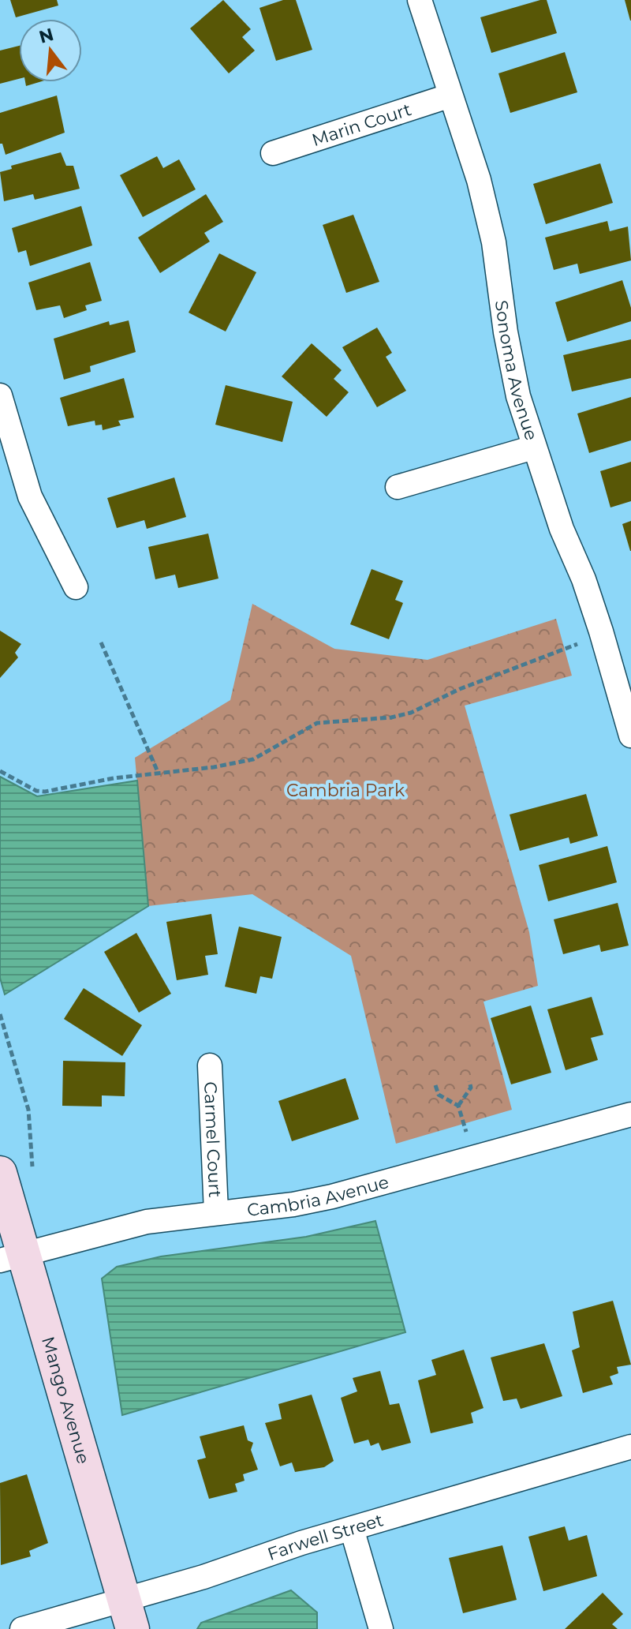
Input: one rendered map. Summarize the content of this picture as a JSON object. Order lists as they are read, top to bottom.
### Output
{
  "streets": {
    "street": [
      "Marin Court",
      "Sonoma Avenue",
      "Carmel Court",
      "Cambria Avenue",
      "Mango Avenue",
      "Farwell Street"
    ]
  },
  "crossings": [
    ["Marin Court", "Sonoma Avenue"],
    ["Carmel Court", "Cambria Avenue"],
    ["Cambria Avenue", "Mango Avenue"],
    ["Mango Avenue", "Farwell Street"]
  ],
  "parks": ["Cambria Park"],
  "north": "top"
}
